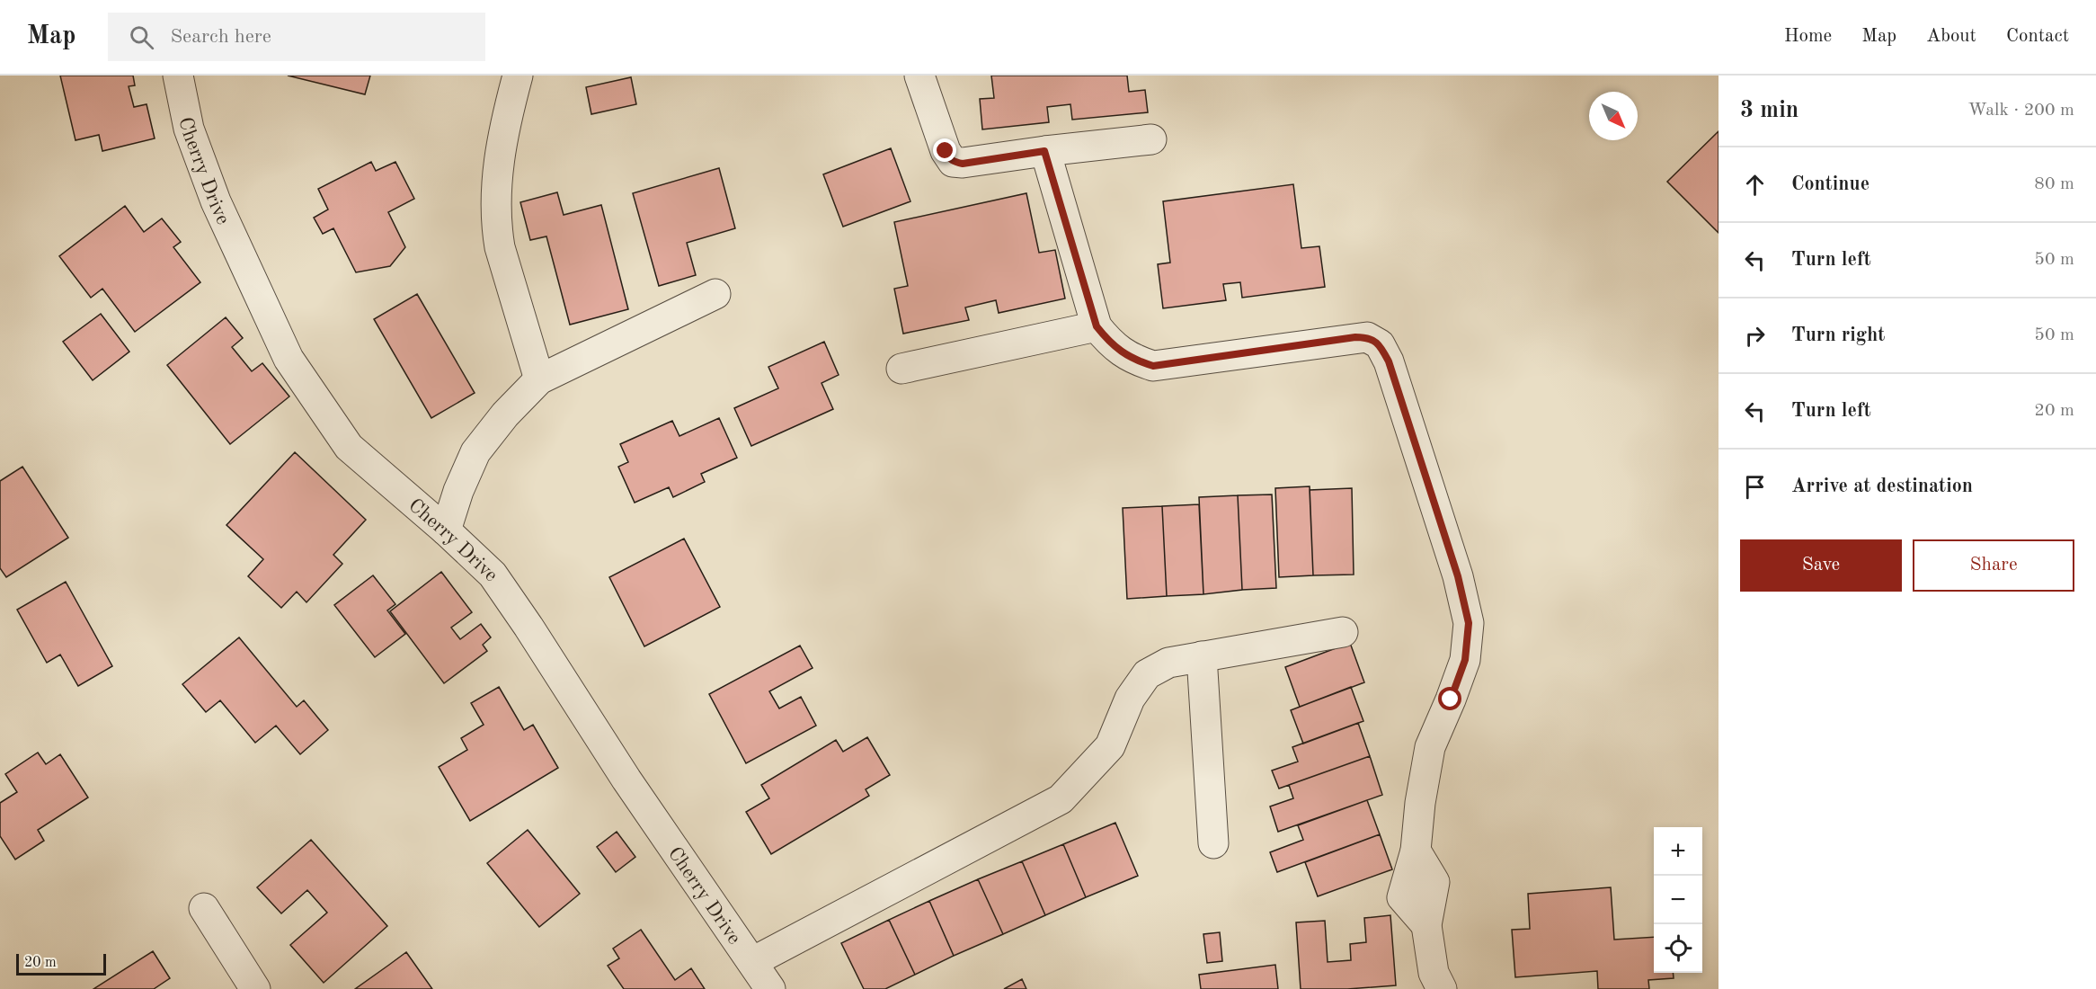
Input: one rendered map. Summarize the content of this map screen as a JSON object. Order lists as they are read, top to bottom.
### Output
{
  "streets": {
    "street": ["Cherry Drive"]
  },
  "scale_bar": "20 m",
  "north": "bottom right",
  "page": {
    "header": "Map",
    "search": "Search here",
    "nav": [
      "Home",
      "Map",
      "About",
      "Contact"
    ],
    "heading": ["3 min", "Walk · 200 m"],
    "list": [
      ["Continue", "80 m"],
      ["Turn left", "50 m"],
      ["Turn right", "50 m"],
      ["Turn left", "20 m"],
      "Arrive at destination"
    ],
    "buttons": ["Save", "Share"],
    "map_buttons": ["+", "−"],
    "scale": "20 m"
  }
}
